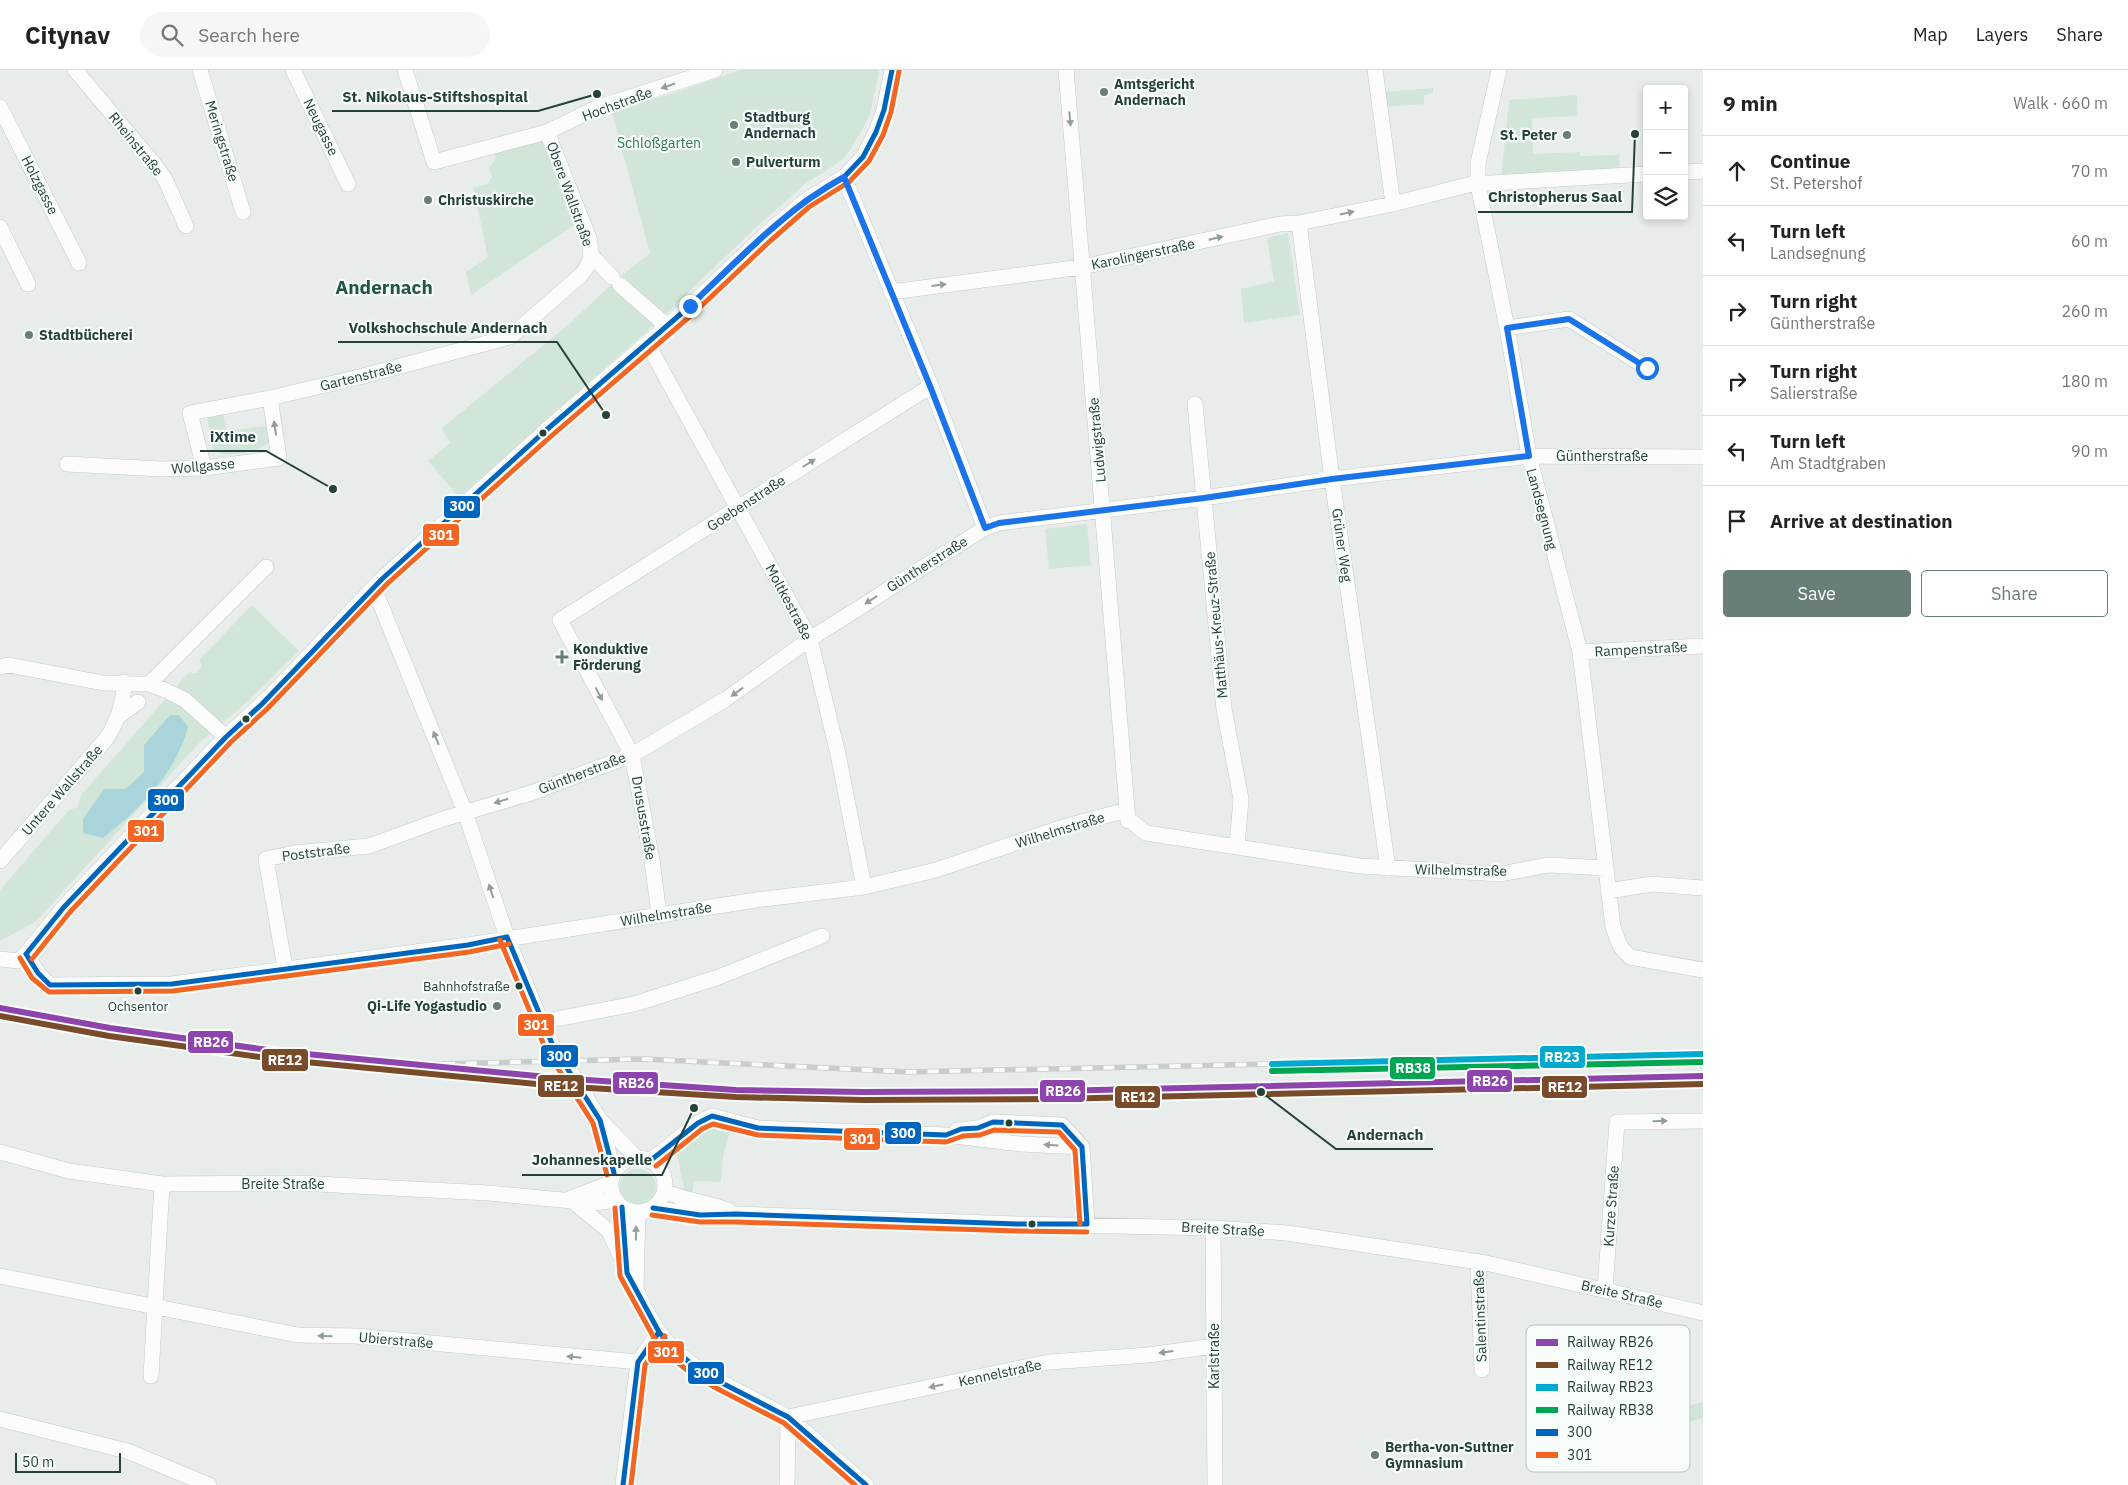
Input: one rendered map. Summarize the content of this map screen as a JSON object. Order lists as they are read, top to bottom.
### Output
{
  "streets": {
    "street": [
      "Hochstraße",
      "Neugasse",
      "Meringstraße",
      "Rheinstraße",
      "Holzgasse",
      "Obere Wallstraße",
      "Karolingerstraße",
      "Gartenstraße",
      "Ludwigstraße",
      "Güntherstraße",
      "Wollgasse",
      "Goebenstraße",
      "Landsegnung",
      "Grüner Weg",
      "Moltkestraße",
      "Matthäus-Kreuz-Straße",
      "Rampenstraße",
      "Untere Wallstraße",
      "Drususstraße",
      "Wilhelmstraße",
      "Poststraße",
      "Breite Straße",
      "Kurze Straße",
      "Salentinstraße",
      "Ubierstraße",
      "Karlstraße",
      "Kennelstraße"
    ]
  },
  "crossings": [
    ["Hochstraße", "Obere Wallstraße"],
    ["Obere Wallstraße", "Gartenstraße"],
    ["Karolingerstraße", "Ludwigstraße"],
    ["Karolingerstraße", "Landsegnung"],
    ["Karolingerstraße", "Grüner Weg"],
    ["Gartenstraße", "Wollgasse"],
    ["Ludwigstraße", "Güntherstraße"],
    ["Ludwigstraße", "Wilhelmstraße"],
    ["Güntherstraße", "Landsegnung"],
    ["Güntherstraße", "Grüner Weg"],
    ["Güntherstraße", "Moltkestraße"],
    ["Güntherstraße", "Matthäus-Kreuz-Straße"],
    ["Güntherstraße", "Drususstraße"],
    ["Güntherstraße", "Poststraße"],
    ["Goebenstraße", "Moltkestraße"],
    ["Goebenstraße", "Drususstraße"],
    ["Landsegnung", "Rampenstraße"],
    ["Landsegnung", "Wilhelmstraße"],
    ["Grüner Weg", "Wilhelmstraße"],
    ["Moltkestraße", "Wilhelmstraße"],
    ["Matthäus-Kreuz-Straße", "Wilhelmstraße"],
    ["Drususstraße", "Wilhelmstraße"],
    ["Wilhelmstraße", "Poststraße"],
    ["Breite Straße", "Kurze Straße"],
    ["Breite Straße", "Salentinstraße"],
    ["Breite Straße", "Karlstraße"],
    ["Karlstraße", "Kennelstraße"]
  ],
  "one_way": [
    "Hochstraße",
    "Karolingerstraße",
    "Güntherstraße",
    "Goebenstraße",
    "Drususstraße",
    "Ubierstraße",
    "Kennelstraße"
  ],
  "districts": ["Andernach"],
  "parks": ["Schloßgarten"],
  "places": {
    "other": [
      "Amtsgericht Andernach",
      "St. Nikolaus-Stiftshospital",
      "Stadtburg Andernach",
      "Christopherus Saal",
      "St. Peter",
      "Pulverturm",
      "Christuskirche",
      "Stadtbücherei",
      "Volkshochschule Andernach",
      "iXtime",
      "Bahnhofstraße",
      "Ochsentor",
      "Qi-Life Yogastudio",
      "Andernach",
      "Johanneskapelle",
      "Bertha-von-Suttner Gymnasium"
    ],
    "health": ["Konduktive Förderung"]
  },
  "lines": [
    "transit line 300",
    "transit line 301",
    "rail line RB26",
    "rail line RE12",
    "rail line RB23",
    "rail line RB38"
  ],
  "legend": [
    "Railway RB26",
    "Railway RE12",
    "Railway RB23",
    "Railway RB38",
    "300",
    "301"
  ],
  "scale_bar": "50 m",
  "page": {
    "header": "Citynav",
    "search": "Search here",
    "nav": ["Map", "Layers", "Share"],
    "heading": ["9 min", "Walk · 660 m"],
    "map_buttons": ["+", "−"],
    "list": [
      ["Continue", "St. Petershof", "70 m"],
      ["Turn left", "Landsegnung", "60 m"],
      ["Turn right", "Güntherstraße", "260 m"],
      ["Turn right", "Salierstraße", "180 m"],
      ["Turn left", "Am Stadtgraben", "90 m"],
      "Arrive at destination"
    ],
    "buttons": ["Save", "Share"],
    "scale": "50 m"
  }
}
